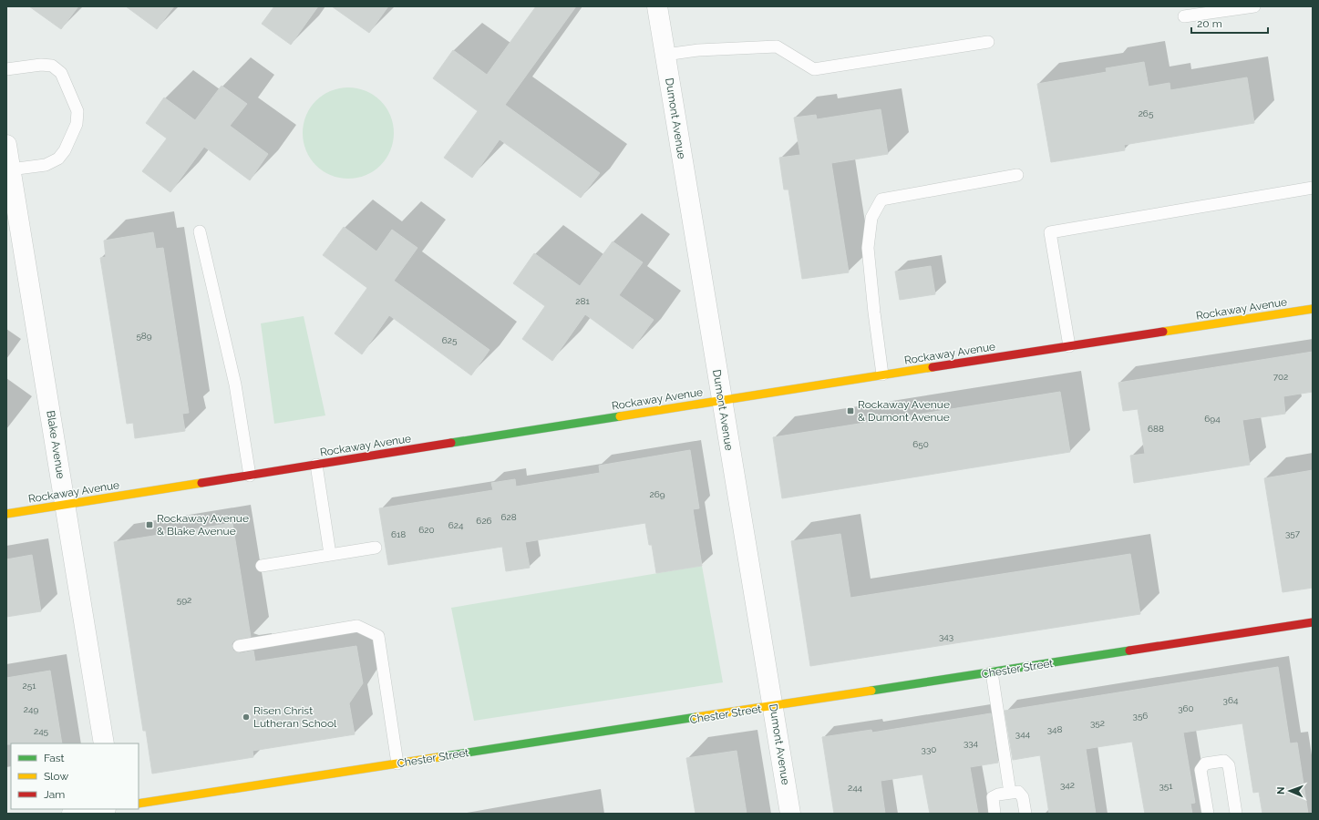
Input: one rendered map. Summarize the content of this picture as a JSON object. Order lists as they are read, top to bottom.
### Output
{
  "streets": {
    "street": [
      "Dumont Avenue",
      "Rockaway Avenue",
      "Blake Avenue",
      "Chester Street"
    ]
  },
  "crossings": [
    ["Dumont Avenue", "Rockaway Avenue"],
    ["Dumont Avenue", "Chester Street"],
    ["Rockaway Avenue", "Blake Avenue"]
  ],
  "places": {
    "transit": ["Rockaway Avenue & Dumont Avenue", "Rockaway Avenue & Blake Avenue"],
    "other": ["Risen Christ Lutheran School"]
  },
  "house_numbers": [
    "265",
    "281",
    "589",
    "625",
    "702",
    "694",
    "688",
    "650",
    "269",
    "628",
    "626",
    "624",
    "620",
    "357",
    "618",
    "592",
    "343",
    "251",
    "364",
    "360",
    "249",
    "356",
    "352",
    "348",
    "245",
    "344",
    "334",
    "330",
    "342",
    "351",
    "244"
  ],
  "legend": ["Fast", "Slow", "Jam"],
  "scale_bar": "20 m",
  "north": "left"
}
